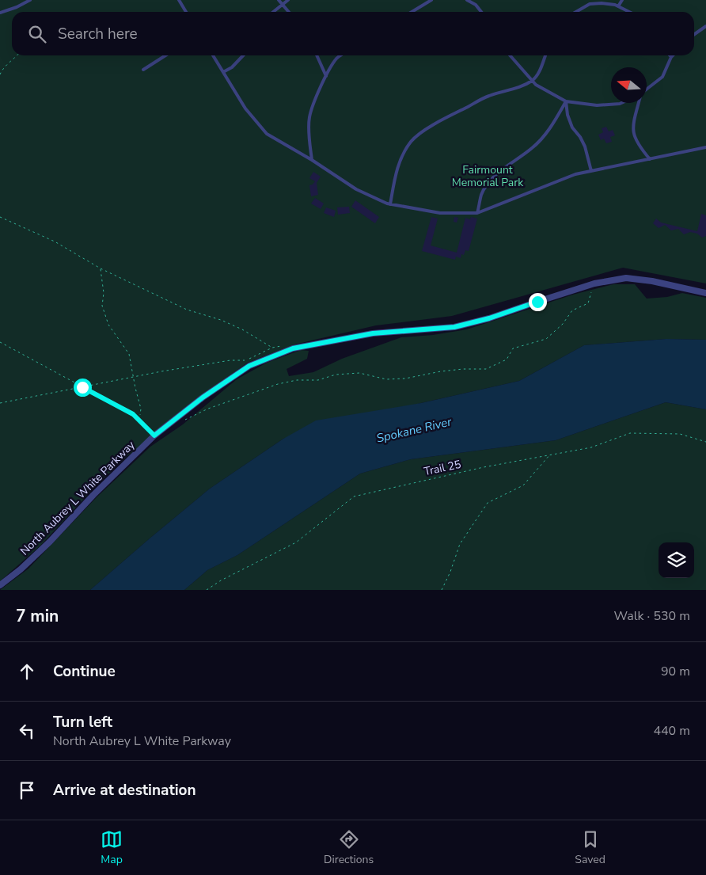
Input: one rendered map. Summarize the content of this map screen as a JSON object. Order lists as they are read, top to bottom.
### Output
{
  "streets": {
    "street": ["North Aubrey L White Parkway"],
    "path": ["Trail 25"]
  },
  "water": ["Spokane River"],
  "parks": ["Fairmount Memorial Park"],
  "north": "left",
  "page": {
    "search": "Search here",
    "heading": ["7 min", "Walk · 530 m"],
    "list": [
      ["Continue", "90 m"],
      ["Turn left", "North Aubrey L White Parkway", "440 m"],
      "Arrive at destination"
    ],
    "nav": ["Map", "Directions", "Saved"]
  }
}
